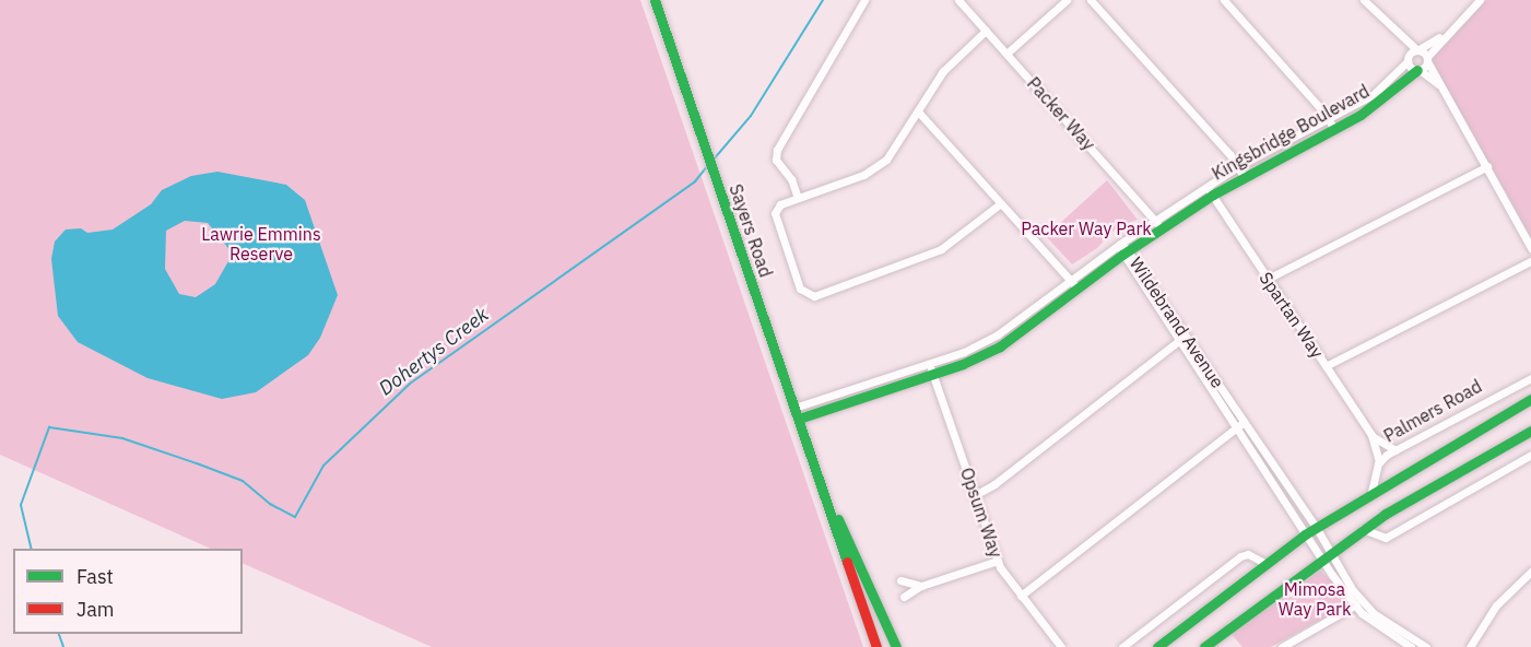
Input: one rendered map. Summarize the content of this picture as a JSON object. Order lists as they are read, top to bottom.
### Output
{
  "streets": {
    "main road": ["Kingsbridge Boulevard", "Sayers Road", "Palmers Road"],
    "street": [
      "Packer Way",
      "Spartan Way",
      "Wildebrand Avenue",
      "Opsum Way"
    ]
  },
  "crossings": [
    ["Packer Way", "Kingsbridge Boulevard"],
    ["Kingsbridge Boulevard", "Sayers Road"],
    ["Kingsbridge Boulevard", "Spartan Way"],
    ["Kingsbridge Boulevard", "Wildebrand Avenue"],
    ["Kingsbridge Boulevard", "Opsum Way"],
    ["Spartan Way", "Palmers Road"],
    ["Wildebrand Avenue", "Palmers Road"]
  ],
  "water": ["Dohertys Creek"],
  "parks": ["Packer Way Park", "Lawrie Emmins Reserve", "Mimosa Way Park"],
  "legend": ["Fast", "Jam"]
}
